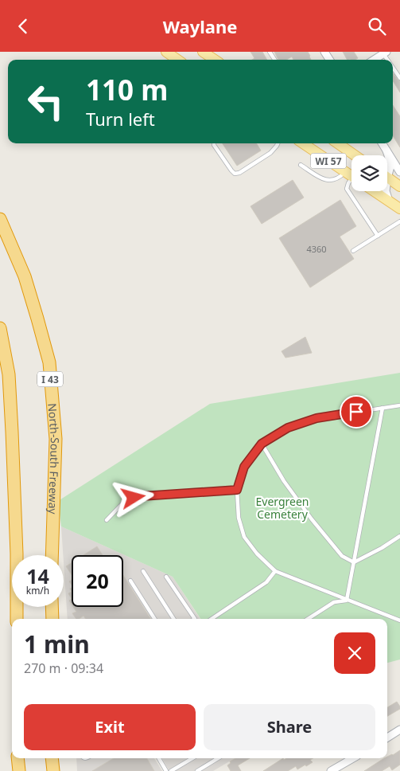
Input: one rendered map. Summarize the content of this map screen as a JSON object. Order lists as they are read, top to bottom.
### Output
{
  "streets": {
    "highway": ["I 43", "North-South Freeway"],
    "main road": ["WI 57"]
  },
  "parks": ["Evergreen Cemetery"],
  "house_numbers": ["4360"],
  "page": {
    "header": "Waylane",
    "turn": ["110 m", "Turn left"],
    "speed": "14 km/h",
    "limit": "20",
    "heading": ["1 min", "270 m · 09:34"],
    "buttons": ["Exit", "Share"]
  }
}
